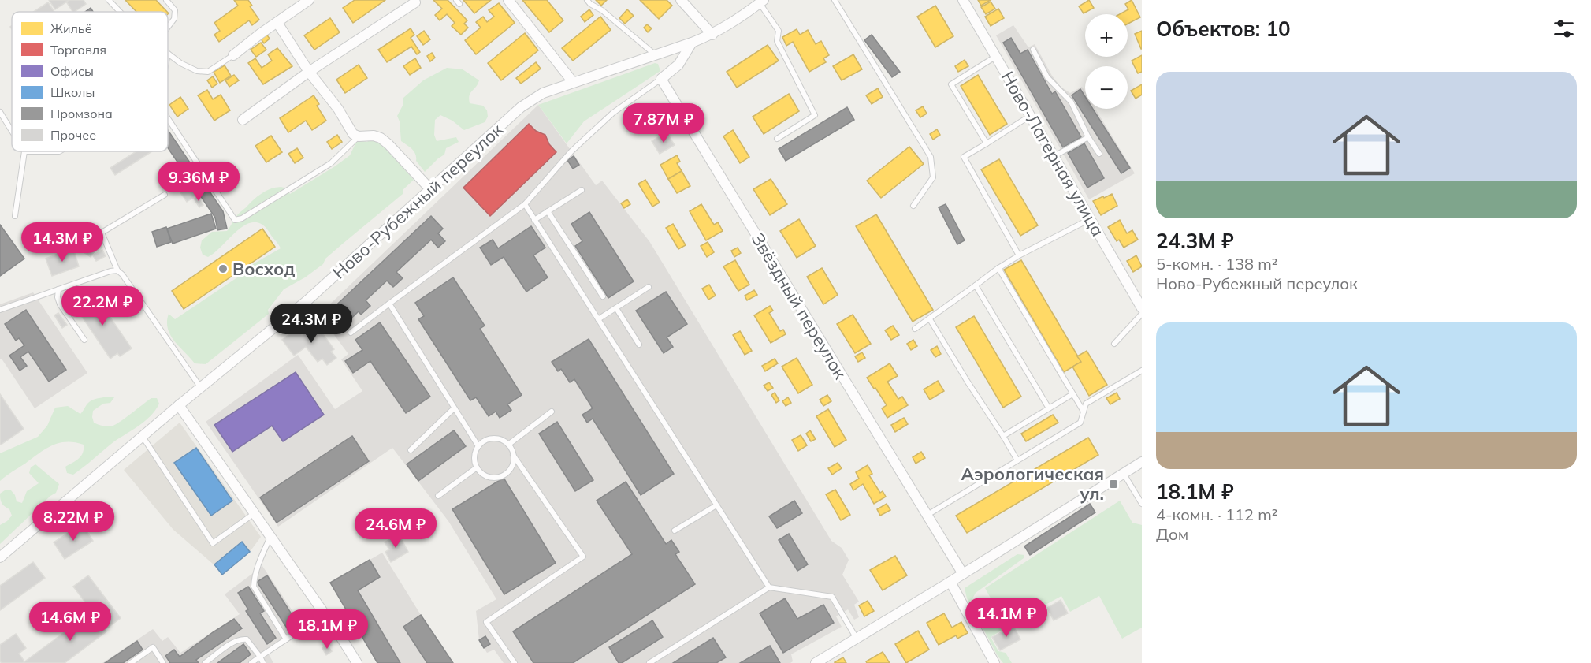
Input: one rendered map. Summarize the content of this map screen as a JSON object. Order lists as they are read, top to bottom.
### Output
{
  "streets": {
    "street": ["Ново-Лагерная улица", "Ново-Рубежный переулок", "Звёздный переулок"]
  },
  "places": {
    "other": ["Восход"],
    "transit": ["Аэрологическая ул."]
  },
  "legend": [
    "Жильё",
    "Торговля",
    "Офисы",
    "Школы",
    "Промзона",
    "Прочее"
  ],
  "page": {
    "heading": "Объектов: 10",
    "map_buttons": ["+", "−"],
    "list": [
      {
        "name": "24.3M ₽",
        "note": "5-комн. · 138 m² · Ново-Рубежный переулок"
      },
      {
        "name": "18.1M ₽",
        "note": "4-комн. · 112 m² · Дом"
      }
    ],
    "price": [
      "7.87M ₽",
      "9.36M ₽",
      "14.3M ₽",
      "22.2M ₽",
      "24.3M ₽",
      "8.22M ₽",
      "24.6M ₽",
      "14.1M ₽",
      "14.6M ₽",
      "18.1M ₽"
    ]
  }
}
